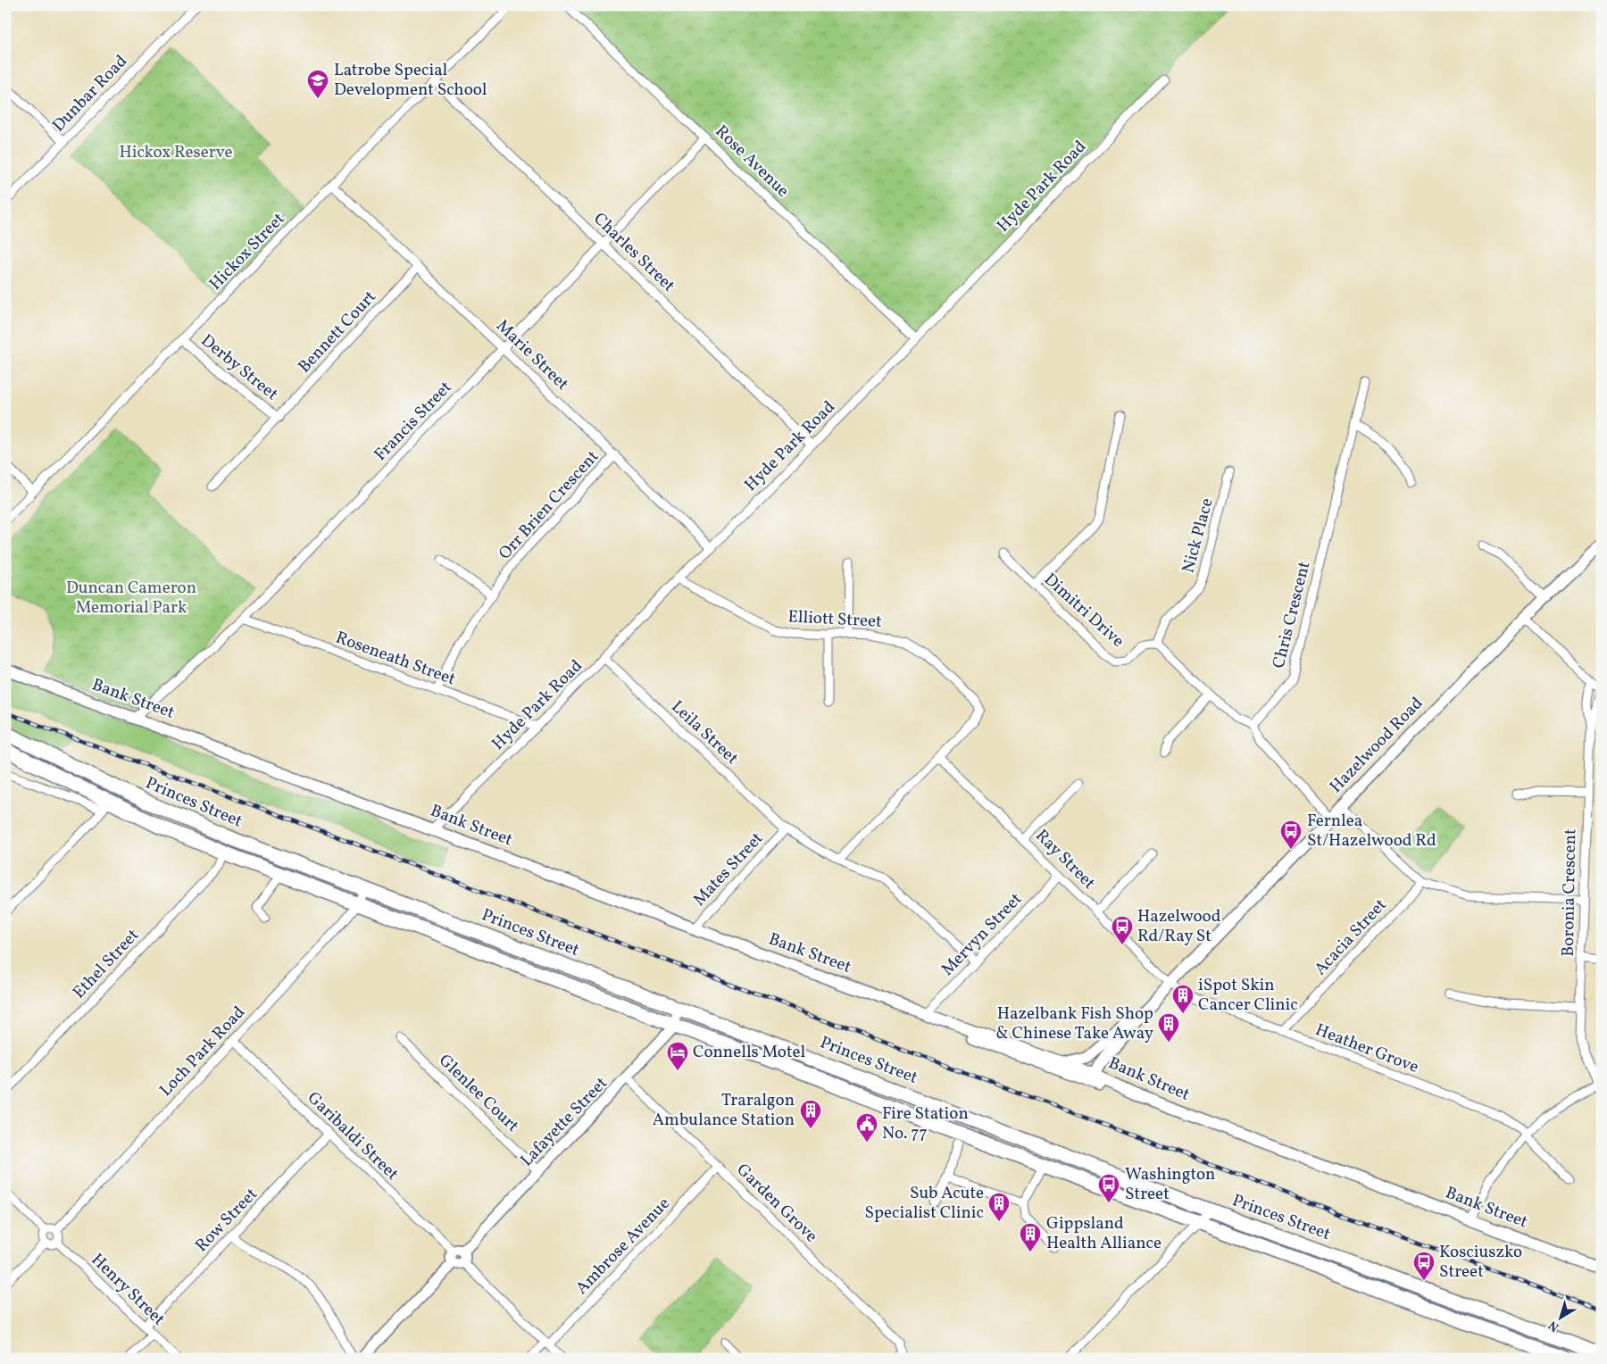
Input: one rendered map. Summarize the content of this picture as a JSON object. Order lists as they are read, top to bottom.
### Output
{
  "streets": {
    "highway": ["Princes Street"],
    "main road": ["Bank Street", "Hazelwood Road"],
    "street": [
      "Dunbar Road",
      "Rose Avenue",
      "Hyde Park Road",
      "Hickox Street",
      "Charles Street",
      "Bennett Court",
      "Marie Street",
      "Derby Street",
      "Francis Street",
      "Orr Brien Crescent",
      "Nick Place",
      "Dimitri Drive",
      "Chris Crescent",
      "Elliott Street",
      "Roseneath Street",
      "Leila Street",
      "Ray Street",
      "Mates Street",
      "Boronia Crescent",
      "Mervyn Street",
      "Acacia Street",
      "Ethel Street",
      "Heather Grove",
      "Loch Park Road",
      "Glenlee Court",
      "Lafayette Street",
      "Garibaldi Street",
      "Garden Grove",
      "Row Street",
      "Ambrose Avenue",
      "Henry Street"
    ]
  },
  "crossings": [
    ["Rose Avenue", "Hyde Park Road"],
    ["Rose Avenue", "Francis Street"],
    ["Hyde Park Road", "Charles Street"],
    ["Hyde Park Road", "Marie Street"],
    ["Hyde Park Road", "Elliott Street"],
    ["Hyde Park Road", "Roseneath Street"],
    ["Hyde Park Road", "Bank Street"],
    ["Hyde Park Road", "Leila Street"],
    ["Hickox Street", "Charles Street"],
    ["Hickox Street", "Marie Street"],
    ["Hickox Street", "Derby Street"],
    ["Charles Street", "Francis Street"],
    ["Bennett Court", "Marie Street"],
    ["Bennett Court", "Derby Street"],
    ["Marie Street", "Francis Street"],
    ["Marie Street", "Orr Brien Crescent"],
    ["Francis Street", "Roseneath Street"],
    ["Francis Street", "Bank Street"],
    ["Orr Brien Crescent", "Roseneath Street"],
    ["Nick Place", "Dimitri Drive"],
    ["Elliott Street", "Leila Street"],
    ["Elliott Street", "Ray Street"],
    ["Bank Street", "Mates Street"],
    ["Bank Street", "Mervyn Street"],
    ["Leila Street", "Mates Street"],
    ["Leila Street", "Mervyn Street"],
    ["Hazelwood Road", "Ray Street"],
    ["Hazelwood Road", "Heather Grove"],
    ["Princes Street", "Ethel Street"],
    ["Princes Street", "Loch Park Road"],
    ["Princes Street", "Lafayette Street"],
    ["Ray Street", "Mervyn Street"],
    ["Ray Street", "Heather Grove"],
    ["Acacia Street", "Heather Grove"],
    ["Loch Park Road", "Garibaldi Street"],
    ["Loch Park Road", "Henry Street"],
    ["Glenlee Court", "Lafayette Street"],
    ["Lafayette Street", "Garibaldi Street"],
    ["Lafayette Street", "Garden Grove"],
    ["Garibaldi Street", "Row Street"],
    ["Garden Grove", "Ambrose Avenue"],
    ["Row Street", "Henry Street"]
  ],
  "parks": ["Hickox Reserve", "Duncan Cameron Memorial Park"],
  "places": {
    "school or university": ["Latrobe Special Development School"],
    "bus stop": [
      "Fernlea St/Hazelwood Rd",
      "Hazelwood Rd/Ray St",
      "Washington Street",
      "Kosciuszko Street"
    ],
    "building": [
      "iSpot Skin Cancer Clinic",
      "Hazelbank Fish Shop & Chinese Take Away",
      "Traralgon Ambulance Station",
      "Sub Acute Specialist Clinic",
      "Gippsland Health Alliance"
    ],
    "hotel": ["Connells Motel"],
    "public building": ["Fire Station No. 77"]
  },
  "north": "bottom left"
}
